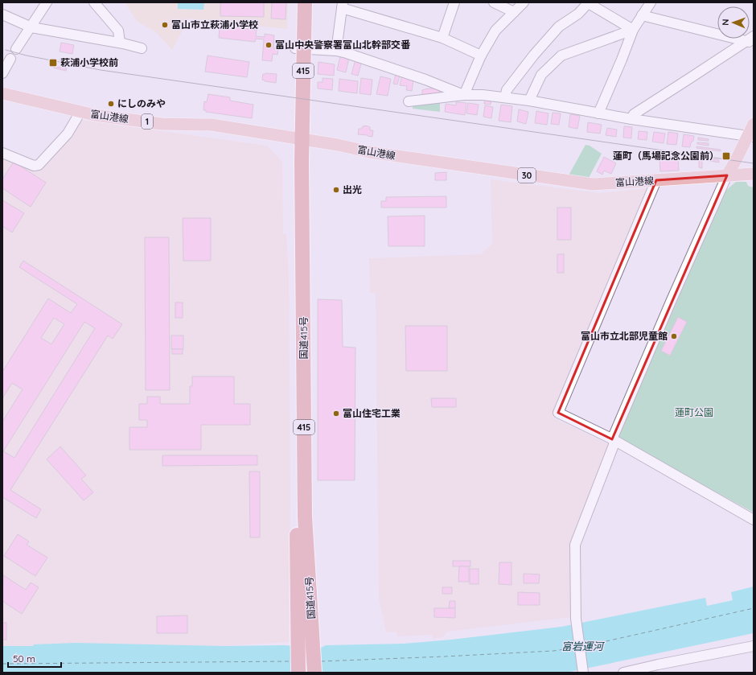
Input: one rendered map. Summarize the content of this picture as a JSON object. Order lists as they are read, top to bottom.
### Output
{
  "streets": {
    "highway": ["415", "国道415号"],
    "main road": ["富山港線", "1", "30"]
  },
  "crossings": [
    ["富山港線", "国道415号"]
  ],
  "water": ["富岩運河"],
  "parks": ["蓮町公園"],
  "places": {
    "other": [
      "富山市立萩浦小学校",
      "富山中央警察署富山北幹部交番",
      "にしのみや",
      "出光",
      "富山市立北部児童館",
      "富山住宅工業"
    ],
    "transit": ["萩浦小学校前", "蓮町（馬場記念公園前）"]
  },
  "scale_bar": "50 m",
  "north": "left"
}
